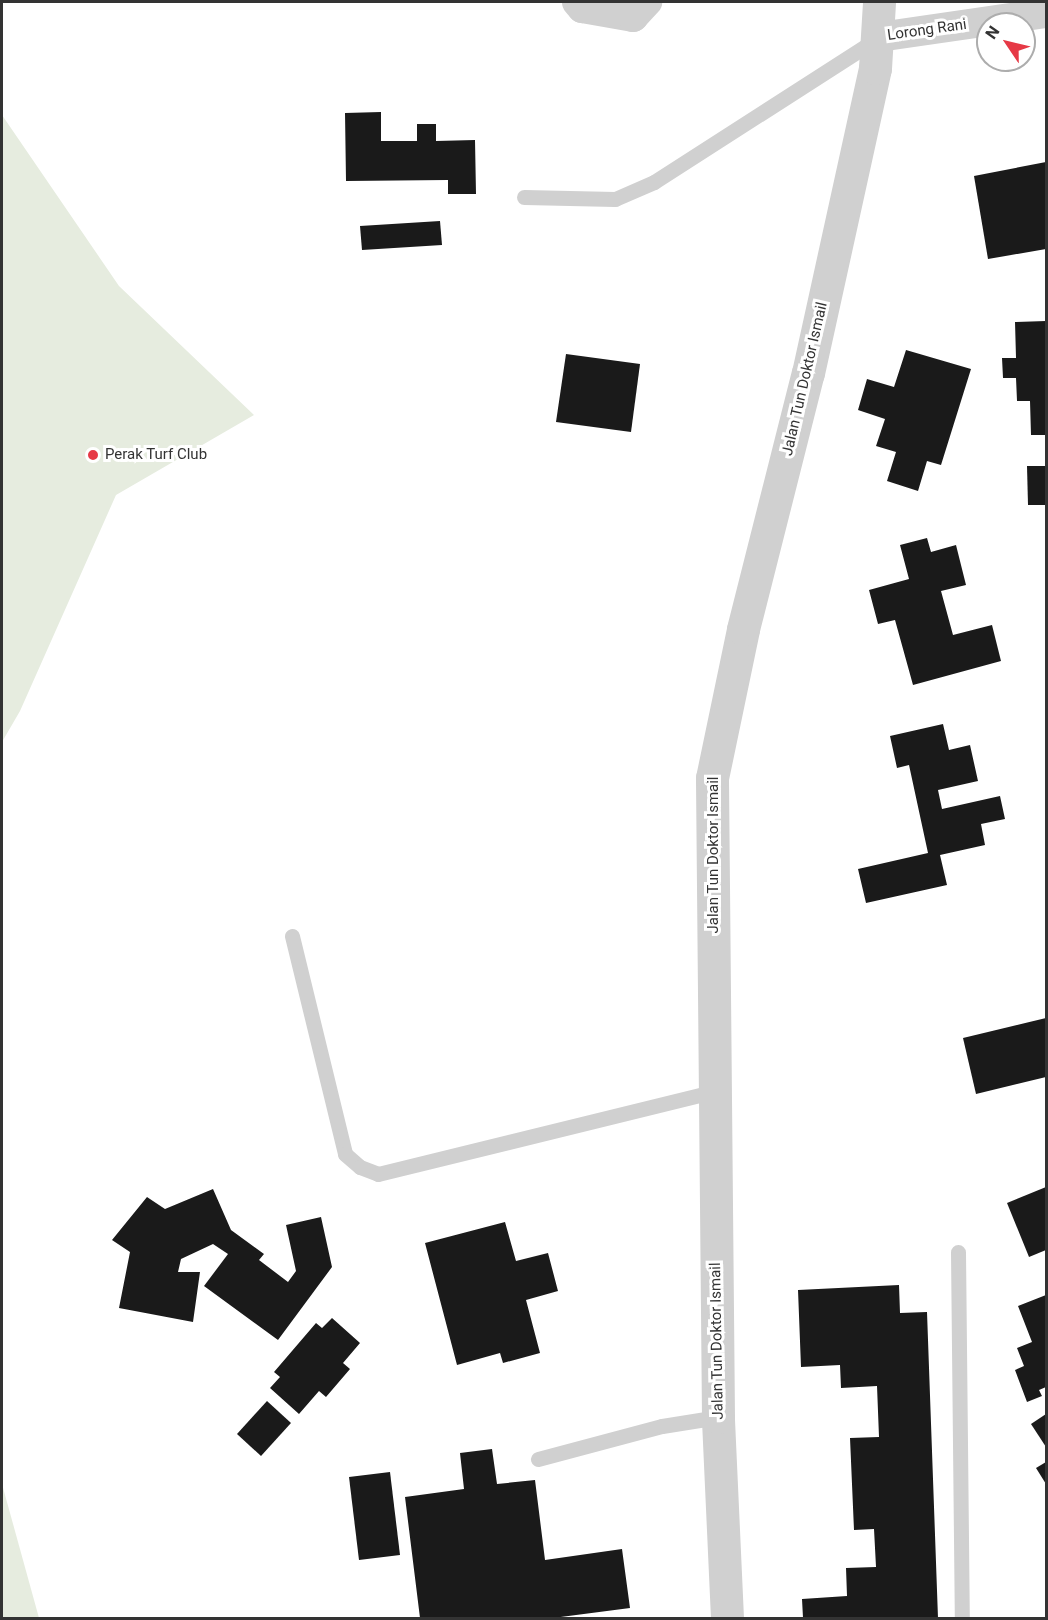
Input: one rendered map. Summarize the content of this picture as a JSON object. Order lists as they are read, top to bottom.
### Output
{
  "streets": {
    "street": ["Lorong Rani", "Jalan Tun Doktor Ismail"]
  },
  "crossings": [
    ["Lorong Rani", "Jalan Tun Doktor Ismail"]
  ],
  "places": ["Perak Turf Club"],
  "north": "top left"
}
